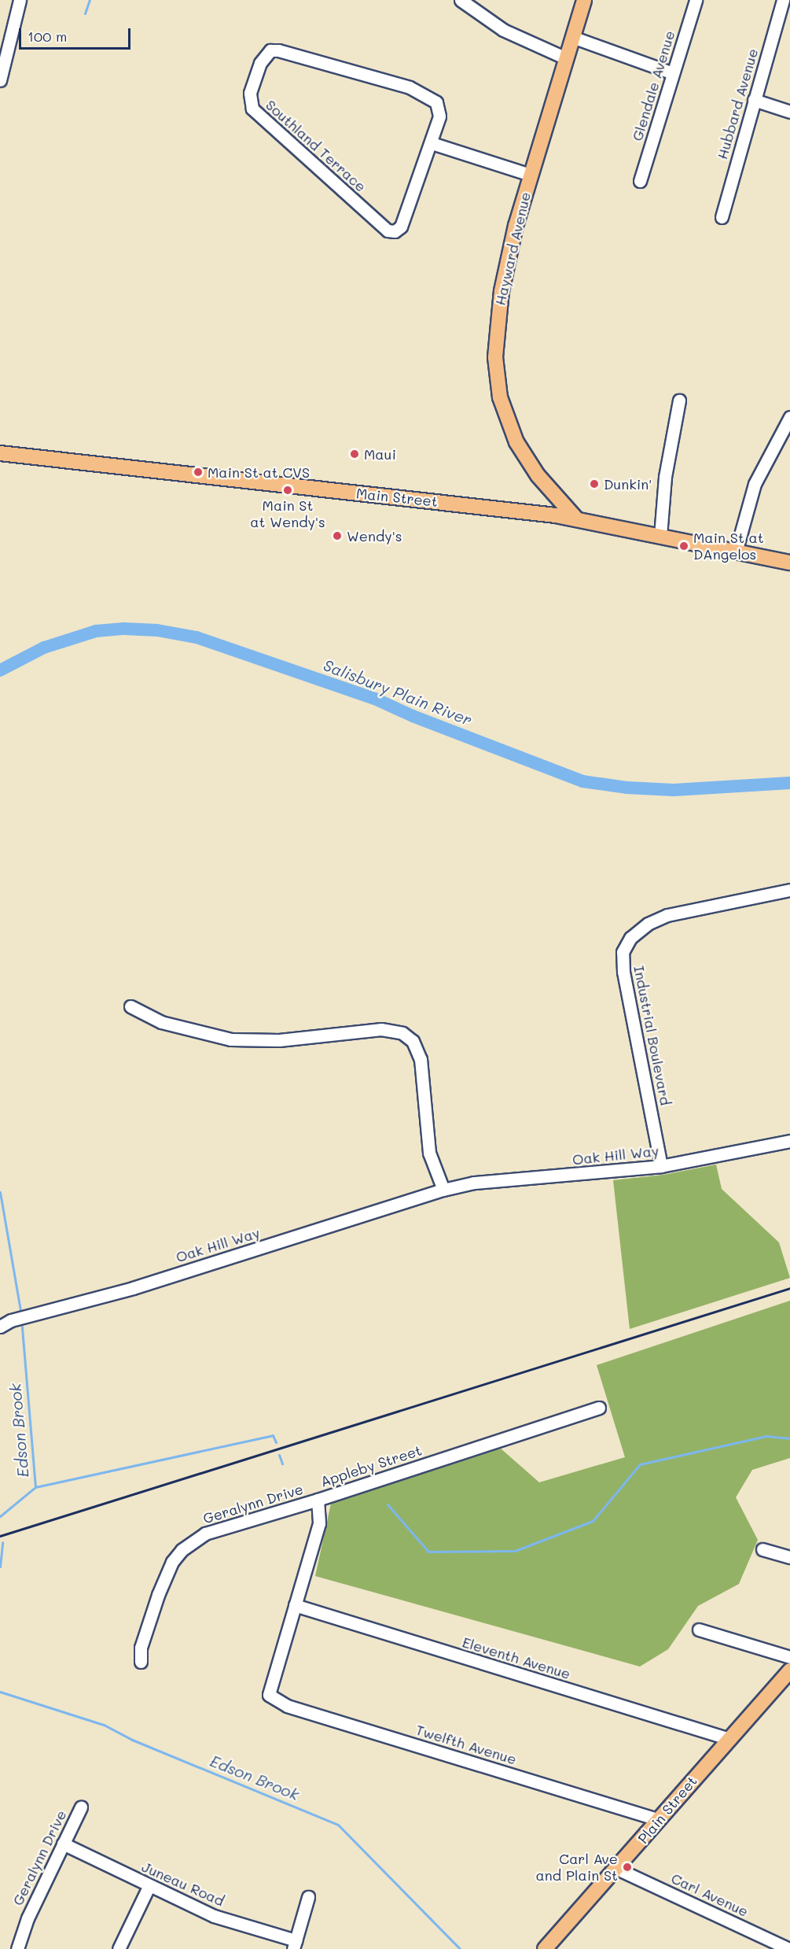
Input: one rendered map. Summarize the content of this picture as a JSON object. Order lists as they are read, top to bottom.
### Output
{
  "streets": {
    "main road": ["Hayward Avenue", "Main Street", "Plain Street"],
    "street": [
      "Glendale Avenue",
      "Hubbard Avenue",
      "Southland Terrace",
      "Industrial Boulevard",
      "Oak Hill Way",
      "Appleby Street",
      "Geralynn Drive",
      "Eleventh Avenue",
      "Twelfth Avenue",
      "Juneau Road",
      "Carl Avenue"
    ]
  },
  "crossings": [
    ["Hayward Avenue", "Main Street"],
    ["Industrial Boulevard", "Oak Hill Way"],
    ["Appleby Street", "Geralynn Drive"],
    ["Appleby Street", "Eleventh Avenue"],
    ["Appleby Street", "Twelfth Avenue"],
    ["Geralynn Drive", "Juneau Road"],
    ["Eleventh Avenue", "Plain Street"],
    ["Twelfth Avenue", "Plain Street"],
    ["Plain Street", "Carl Avenue"]
  ],
  "water": ["Salisbury Plain River", "Edson Brook"],
  "places": [
    "Maui",
    "Main St at CVS",
    "Dunkin'",
    "Main St at Wendy's",
    "Wendy's",
    "Main St at DAngelos",
    "Carl Ave and Plain St"
  ],
  "scale_bar": "100 m"
}
